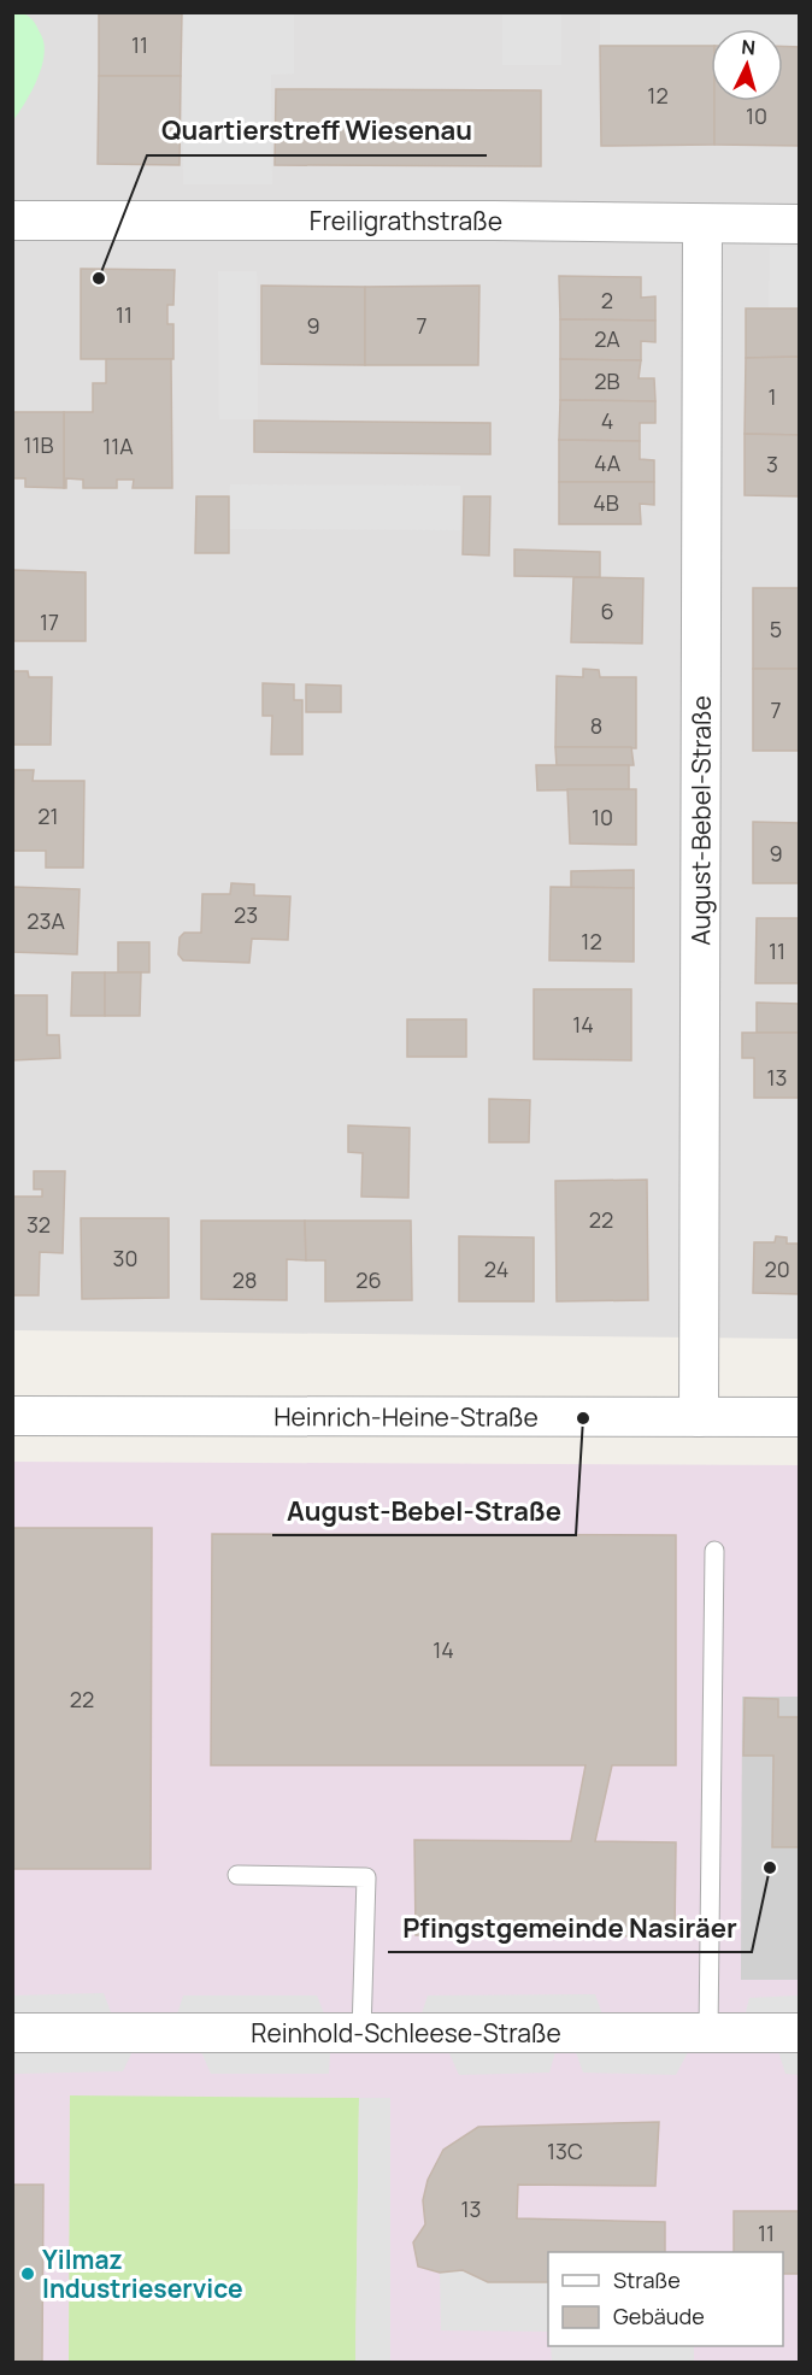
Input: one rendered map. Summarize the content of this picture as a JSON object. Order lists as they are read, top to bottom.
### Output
{
  "streets": {
    "street": [
      "Freiligrathstraße",
      "August-Bebel-Straße",
      "Heinrich-Heine-Straße",
      "Reinhold-Schleese-Straße"
    ]
  },
  "crossings": [
    ["Freiligrathstraße", "August-Bebel-Straße"],
    ["August-Bebel-Straße", "Heinrich-Heine-Straße"]
  ],
  "places": [
    "Quartierstreff Wiesenau",
    "August-Bebel-Straße",
    "Pfingstgemeinde Nasiräer",
    "Yilmaz Industrieservice"
  ],
  "house_numbers": [
    "11",
    "12",
    "10",
    "2",
    "11",
    "9",
    "7",
    "2A",
    "2B",
    "1",
    "4",
    "11B",
    "11A",
    "4A",
    "3",
    "4B",
    "6",
    "17",
    "5",
    "7",
    "8",
    "21",
    "10",
    "9",
    "23",
    "23A",
    "12",
    "11",
    "14",
    "13",
    "22",
    "32",
    "30",
    "24",
    "20",
    "28",
    "26",
    "14",
    "22",
    "13C",
    "13",
    "11"
  ],
  "legend": ["Straße", "Gebäude"],
  "north": "top"
}
